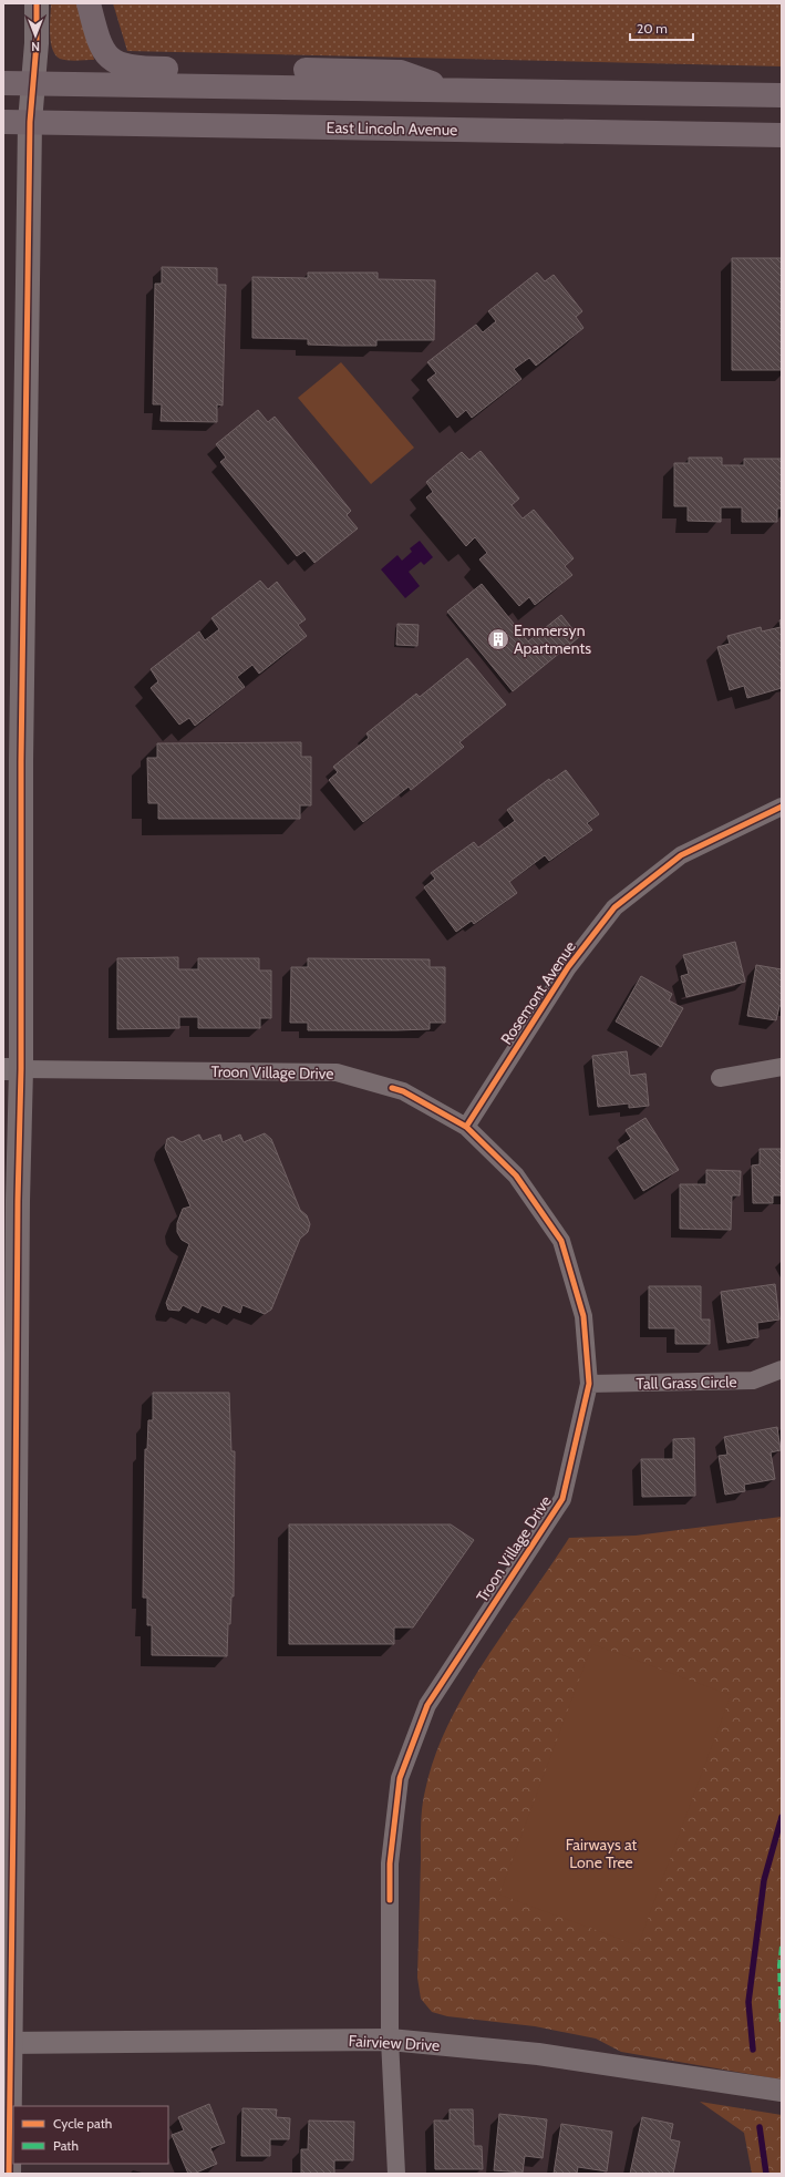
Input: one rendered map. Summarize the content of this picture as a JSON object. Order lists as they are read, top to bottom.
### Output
{
  "streets": {
    "main road": ["East Lincoln Avenue"],
    "street": [
      "Rosemont Avenue",
      "Troon Village Drive",
      "Tall Grass Circle",
      "Fairview Drive"
    ]
  },
  "crossings": [
    ["Rosemont Avenue", "Troon Village Drive"],
    ["Troon Village Drive", "Tall Grass Circle"],
    ["Troon Village Drive", "Fairview Drive"]
  ],
  "parks": ["Fairways at Lone Tree"],
  "places": {
    "building": ["Emmersyn Apartments"]
  },
  "legend": ["Cycle path", "Path"],
  "scale_bar": "20 m",
  "north": "bottom"
}
